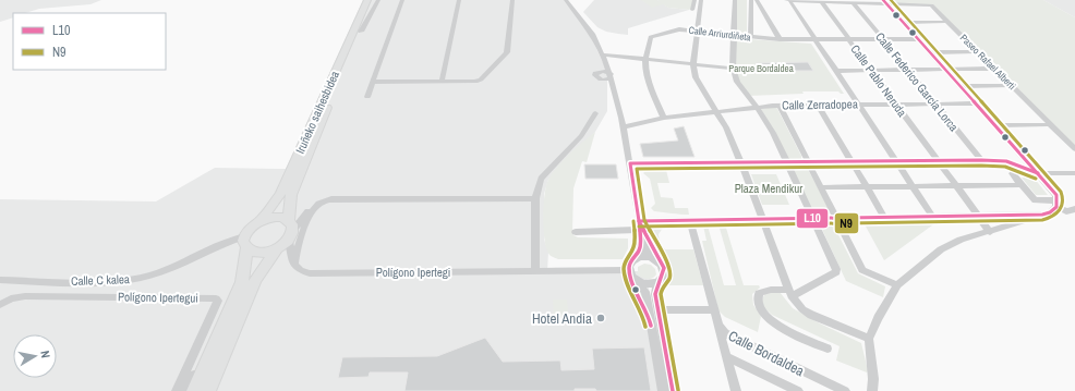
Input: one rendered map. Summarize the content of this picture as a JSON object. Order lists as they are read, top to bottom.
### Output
{
  "streets": {
    "highway": ["Iruñeko saihesbidea"],
    "street": [
      "Calle Arriurdiñeta",
      "Paseo Rafael Alberti",
      "Calle Pablo Neruda",
      "Calle Federico García Lorca",
      "Calle Zerradopea",
      "Polígono Ipertegi",
      "Calle C kalea",
      "Polígono Ipertegui",
      "Calle Bordaldea"
    ]
  },
  "crossings": [
    ["Calle Arriurdiñeta", "Calle Pablo Neruda"],
    ["Calle Arriurdiñeta", "Calle Federico García Lorca"],
    ["Calle Arriurdiñeta", "Calle Zerradopea"],
    ["Paseo Rafael Alberti", "Calle Pablo Neruda"],
    ["Paseo Rafael Alberti", "Calle Federico García Lorca"],
    ["Calle Pablo Neruda", "Calle Zerradopea"],
    ["Calle Federico García Lorca", "Calle Zerradopea"],
    ["Iruñeko saihesbidea", "Calle C kalea"]
  ],
  "parks": ["Parque Bordaldea", "Plaza Mendikur"],
  "places": ["Hotel Andia"],
  "lines": ["transit line L10", "transit line N9"],
  "legend": ["L10", "N9"],
  "north": "right"
}
